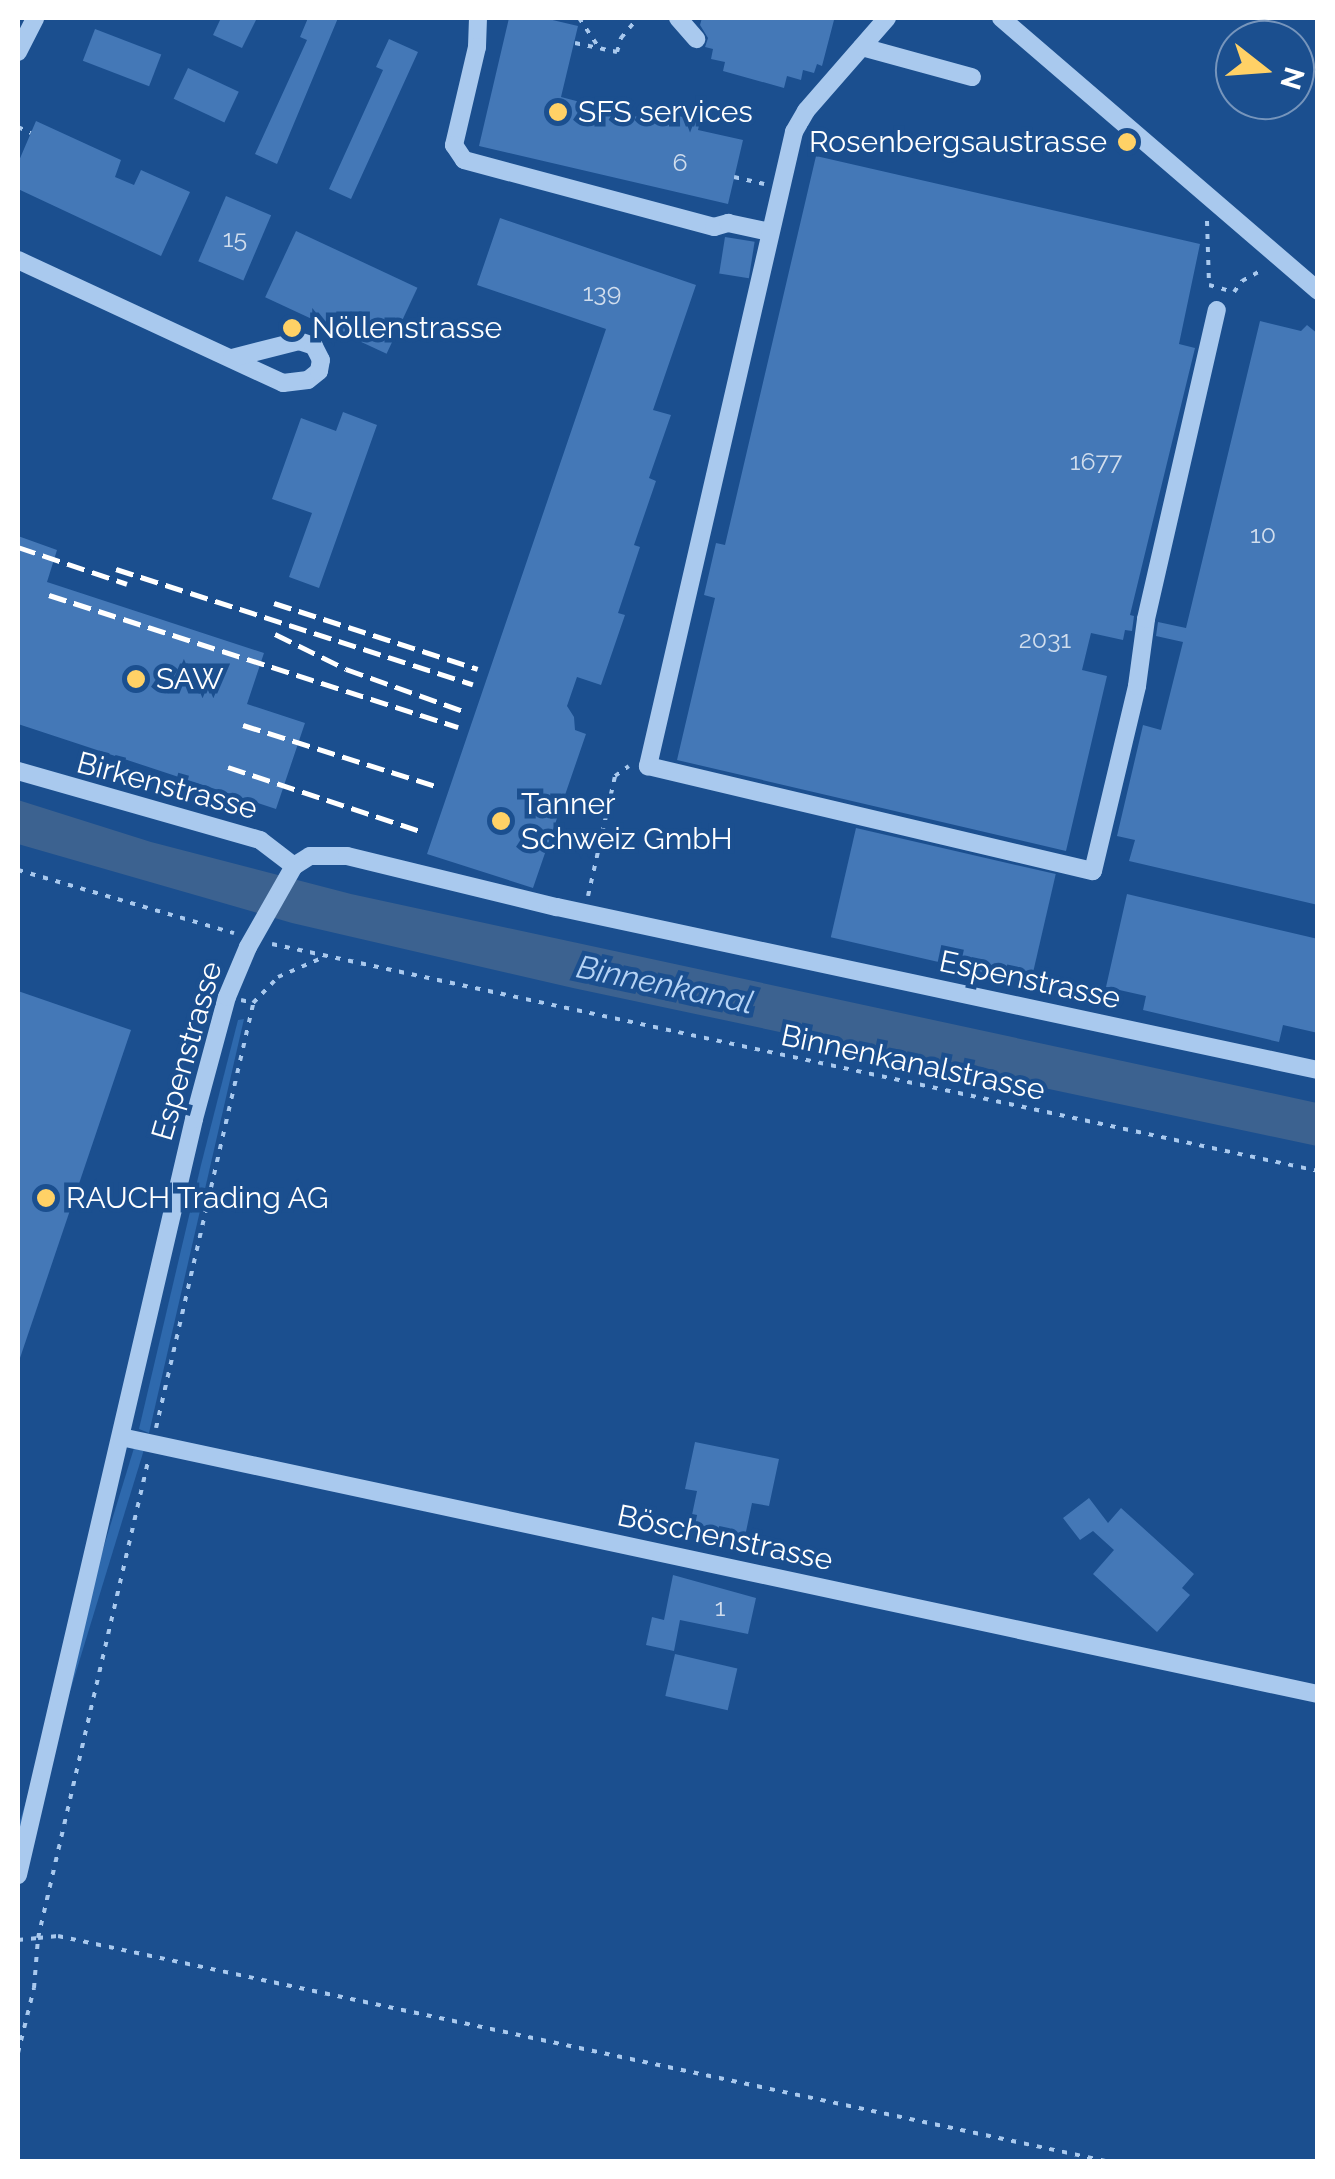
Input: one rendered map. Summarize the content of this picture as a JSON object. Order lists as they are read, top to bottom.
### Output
{
  "streets": {
    "street": ["Birkenstrasse", "Espenstrasse", "Böschenstrasse"],
    "path": ["Binnenkanalstrasse"]
  },
  "crossings": [
    ["Birkenstrasse", "Espenstrasse"],
    ["Espenstrasse", "Binnenkanalstrasse"],
    ["Espenstrasse", "Böschenstrasse"]
  ],
  "water": ["Binnenkanal"],
  "places": [
    "SFS services",
    "Rosenbergsaustrasse",
    "Nöllenstrasse",
    "SAW",
    "Tanner Schweiz GmbH",
    "RAUCH Trading AG"
  ],
  "house_numbers": [
    "6",
    "15",
    "139",
    "1677",
    "10",
    "2031",
    "1"
  ],
  "north": "right"
}
